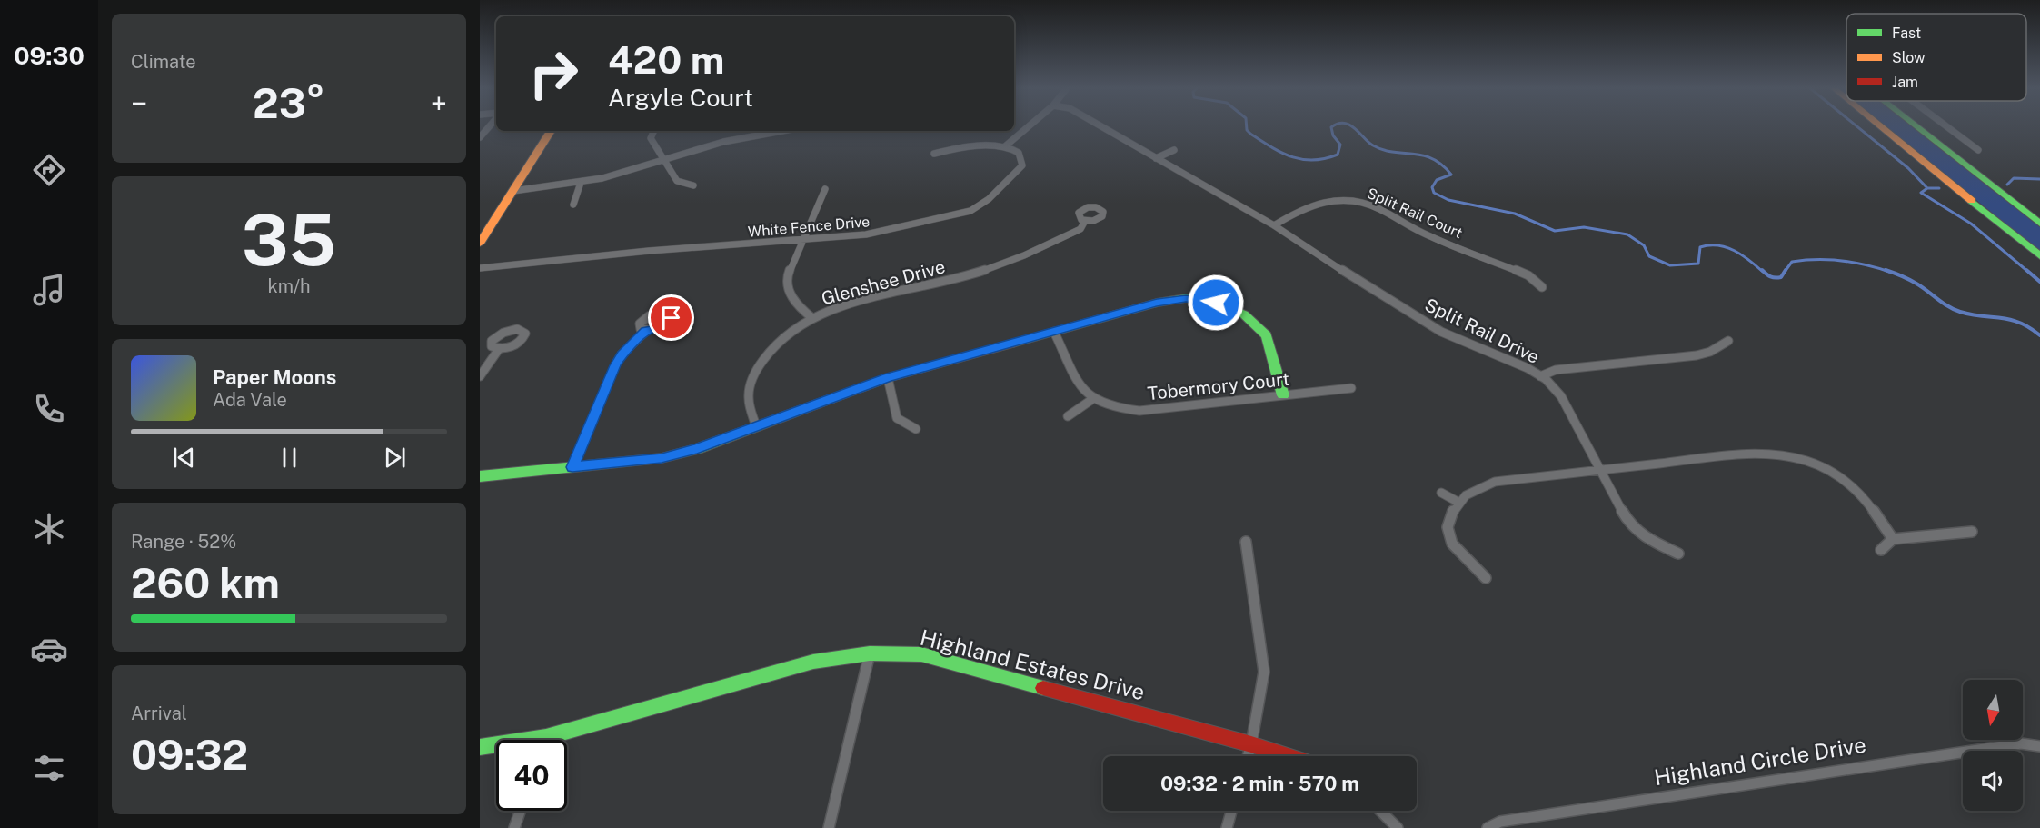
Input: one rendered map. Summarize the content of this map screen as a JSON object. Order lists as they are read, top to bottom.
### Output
{
  "streets": {
    "main road": ["Highland Estates Drive"],
    "street": [
      "Split Rail Court",
      "White Fence Drive",
      "Glenshee Drive",
      "Split Rail Drive",
      "Tobermory Court",
      "Highland Circle Drive"
    ]
  },
  "crossings": [
    ["Split Rail Court", "Split Rail Drive"]
  ],
  "legend": ["Fast", "Slow", "Jam"],
  "north": "bottom",
  "page": {
    "tabs": "09:30",
    "tile": [
      "Climate",
      ["35", "km/h"],
      ["Range · 52%", "260 km"],
      ["Arrival", "09:32"]
    ],
    "turn": ["420 m", "Argyle Court"],
    "heat": ["−", "23°", "+"],
    "song": ["Paper Moons", "Ada Vale"],
    "limit": "40",
    "trip": "09:32 · 2 min · 570 m"
  }
}
